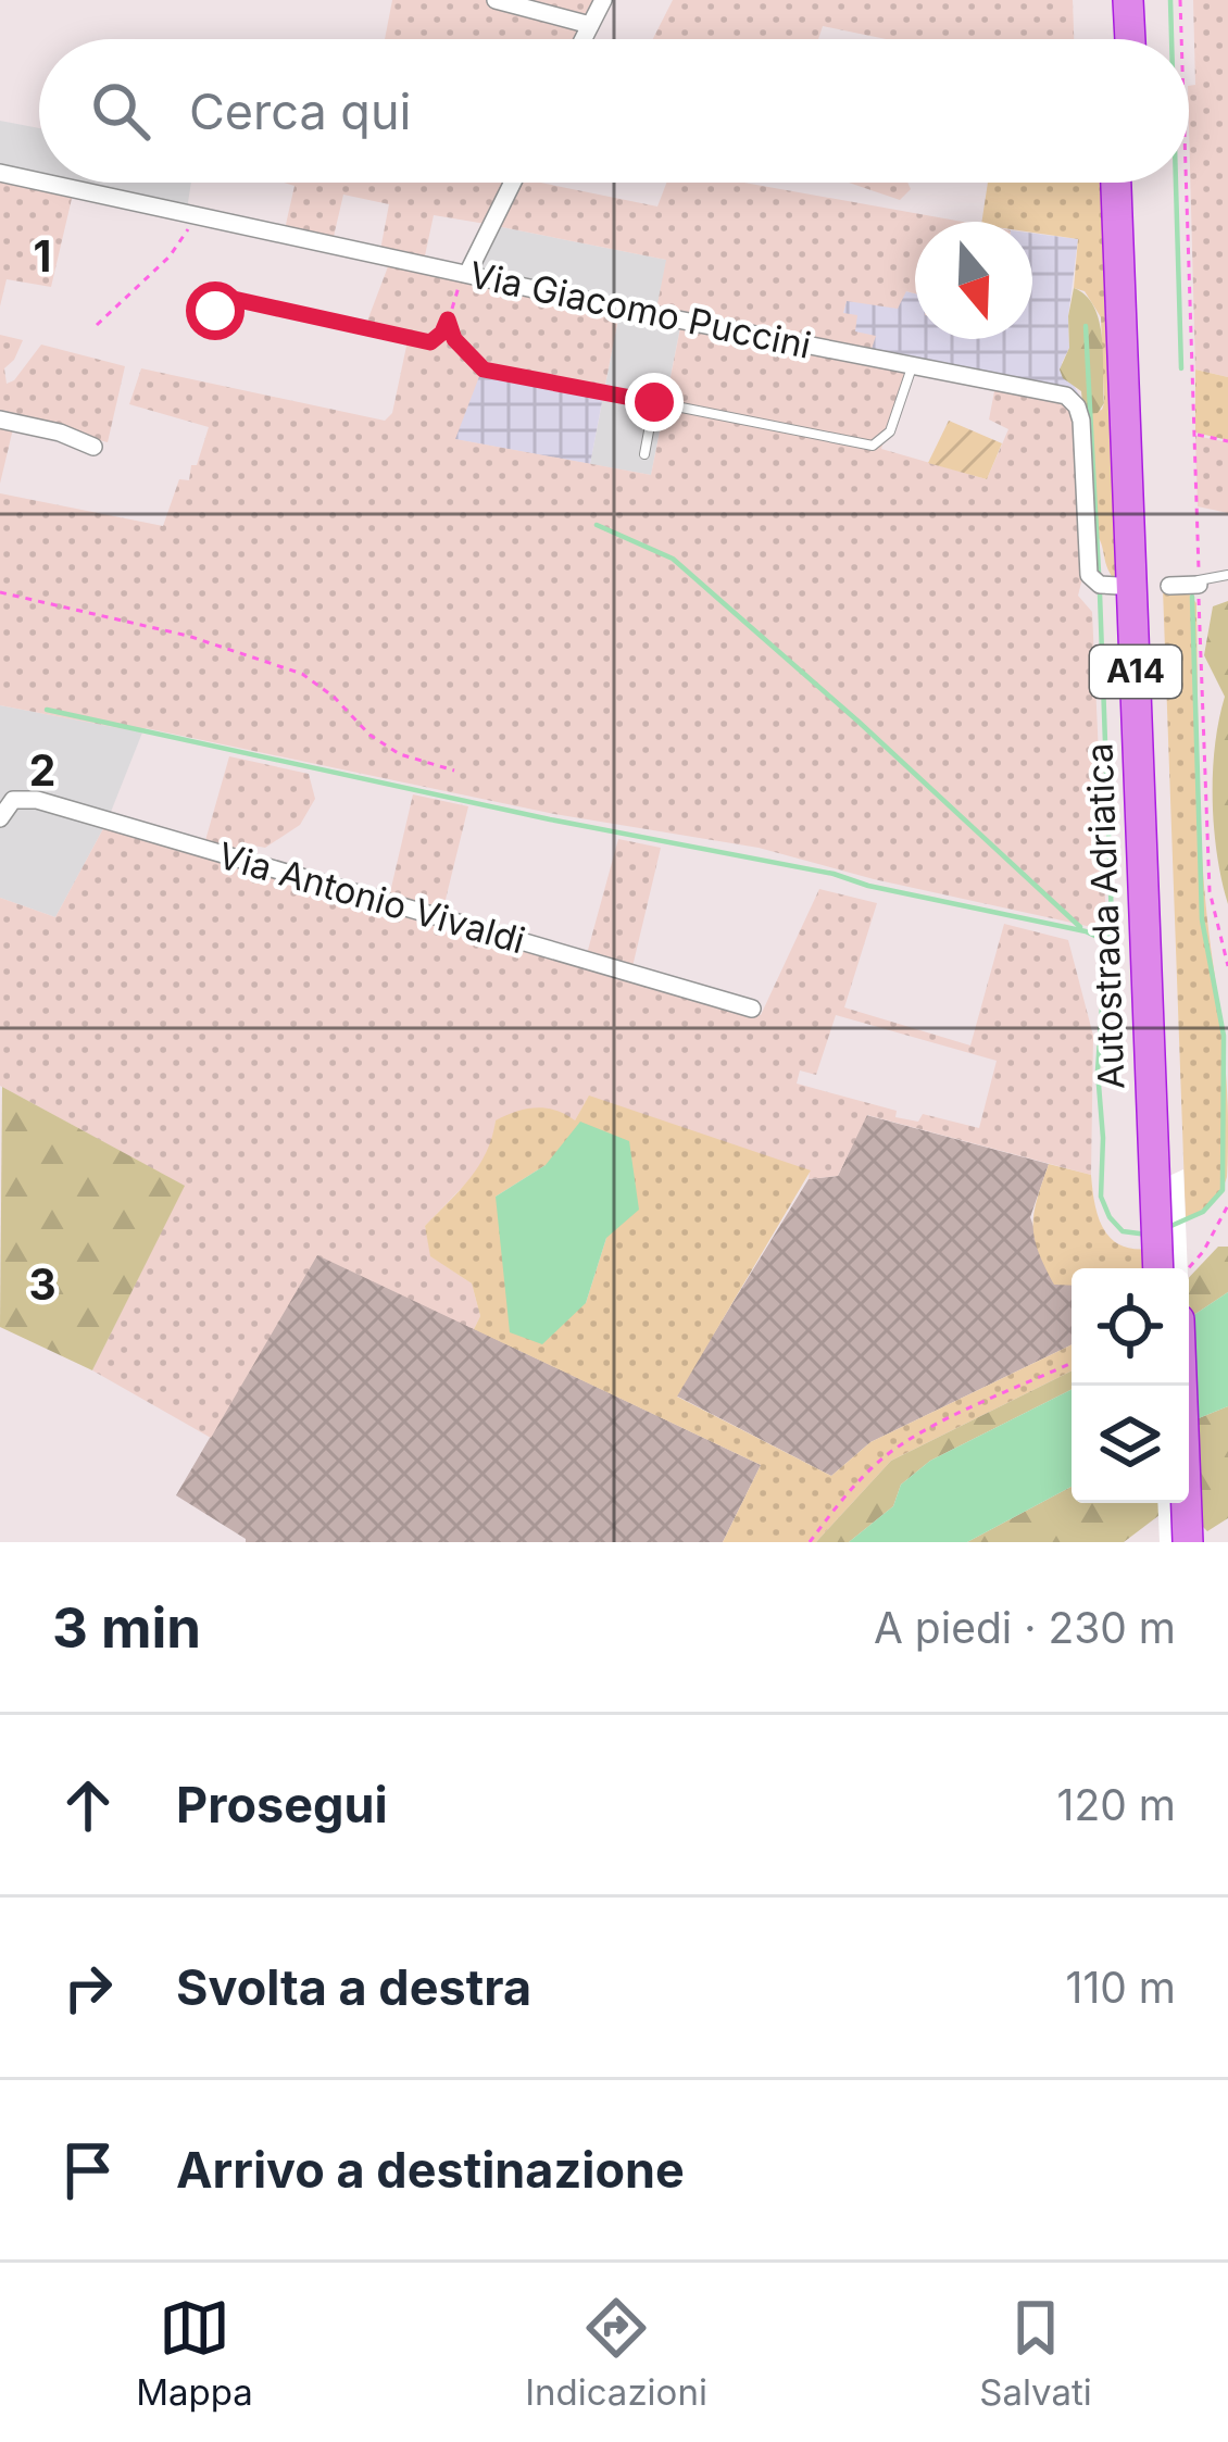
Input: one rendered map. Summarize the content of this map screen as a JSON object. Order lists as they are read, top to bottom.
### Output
{
  "streets": {
    "highway": ["A14", "Autostrada Adriatica"],
    "street": ["Via Giacomo Puccini", "Via Antonio Vivaldi"]
  },
  "north": "bottom",
  "page": {
    "search": "Cerca qui",
    "heading": ["3 min", "A piedi · 230 m"],
    "list": [
      ["Prosegui", "120 m"],
      ["Svolta a destra", "110 m"],
      "Arrivo a destinazione"
    ],
    "nav": ["Mappa", "Indicazioni", "Salvati"]
  },
  "grid": {
    "rows": ["1", "2", "3"]
  }
}
